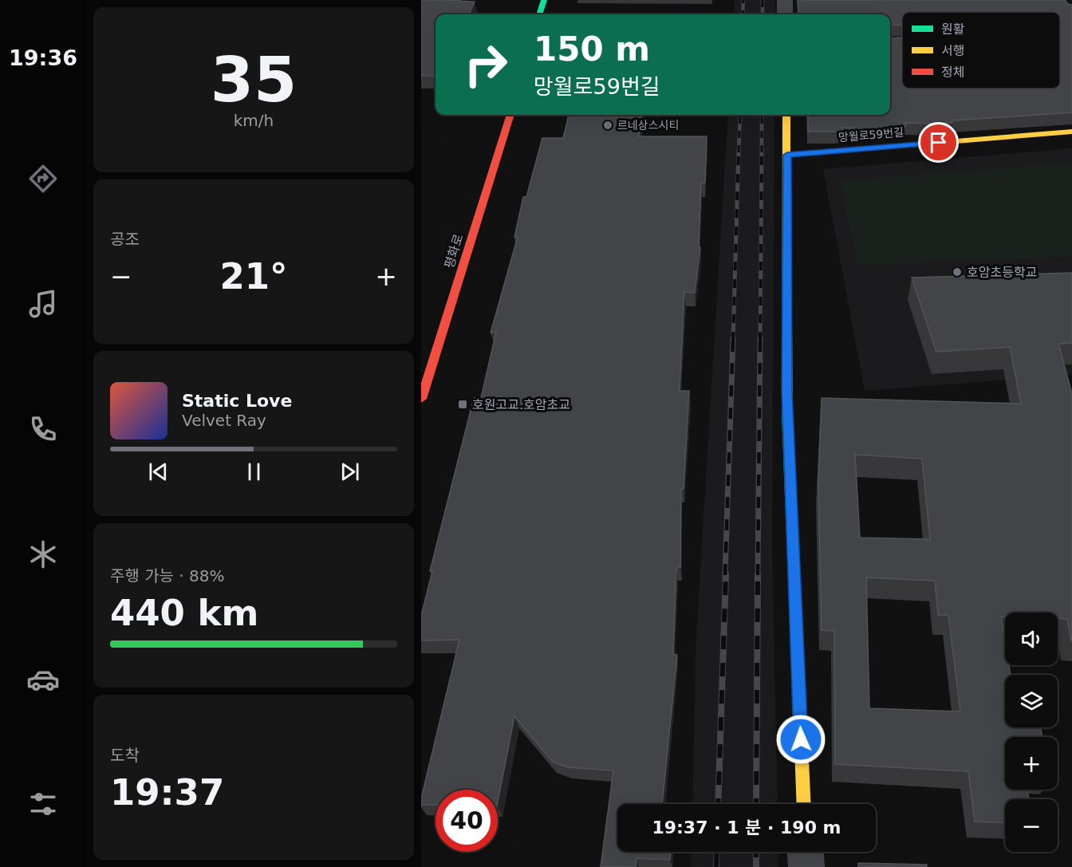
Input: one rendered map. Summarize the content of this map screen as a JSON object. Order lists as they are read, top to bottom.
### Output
{
  "streets": {
    "street": ["망월로59번길", "평화로"]
  },
  "places": {
    "other": ["르네상스시티", "호암초등학교"],
    "transit": ["호원고교.호암초교"]
  },
  "legend": ["원활", "서행", "정체"],
  "page": {
    "tabs": "19:36",
    "tile": [
      ["35", "km/h"],
      "공조",
      ["주행 가능 · 88%", "440 km"],
      ["도착", "19:37"]
    ],
    "turn": ["150 m", "망월로59번길"],
    "heat": ["−", "21°", "+"],
    "song": ["Static Love", "Velvet Ray"],
    "map_buttons": ["+", "−"],
    "limit": "40",
    "trip": "19:37 · 1 분 · 190 m"
  }
}
